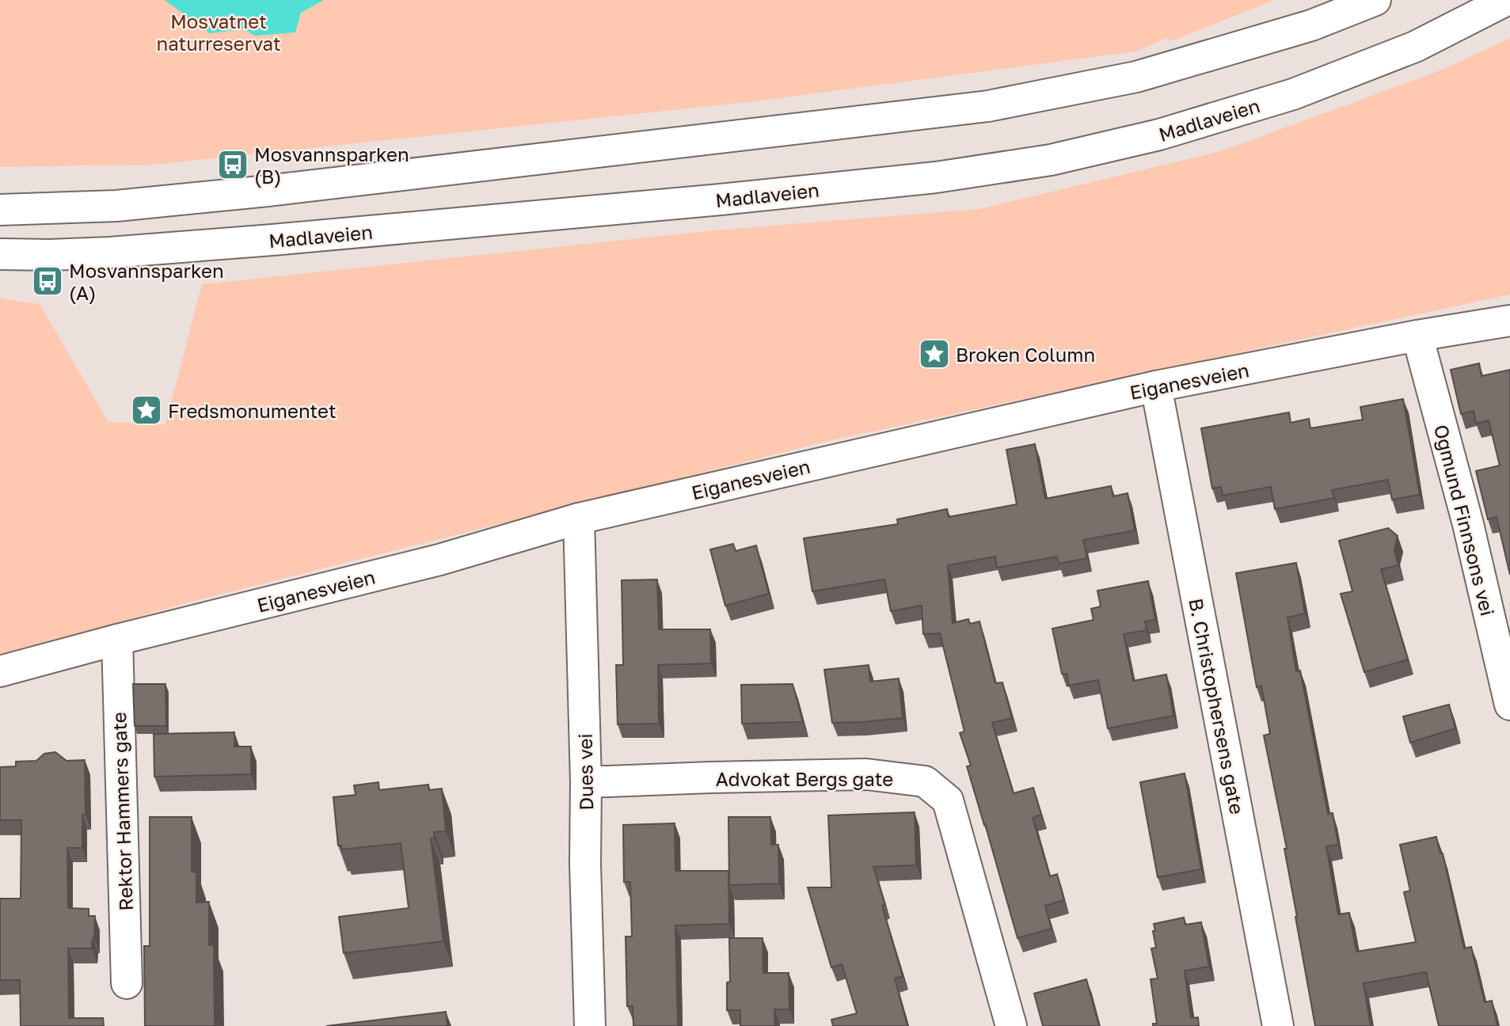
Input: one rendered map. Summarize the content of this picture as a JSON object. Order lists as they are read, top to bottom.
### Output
{
  "streets": {
    "street": [
      "Madlaveien",
      "Eiganesveien",
      "Ogmund Finnsons vei",
      "B. Christophersens gate",
      "Dues vei",
      "Advokat Bergs gate",
      "Rektor Hammers gate"
    ]
  },
  "crossings": [
    ["Eiganesveien", "Ogmund Finnsons vei"],
    ["Eiganesveien", "B. Christophersens gate"],
    ["Eiganesveien", "Dues vei"],
    ["Eiganesveien", "Rektor Hammers gate"],
    ["Dues vei", "Advokat Bergs gate"]
  ],
  "parks": ["Mosvatnet naturreservat"],
  "places": {
    "bus stop": ["Mosvannsparken (B)", "Mosvannsparken (A)"],
    "place": ["Broken Column", "Fredsmonumentet"]
  }
}
